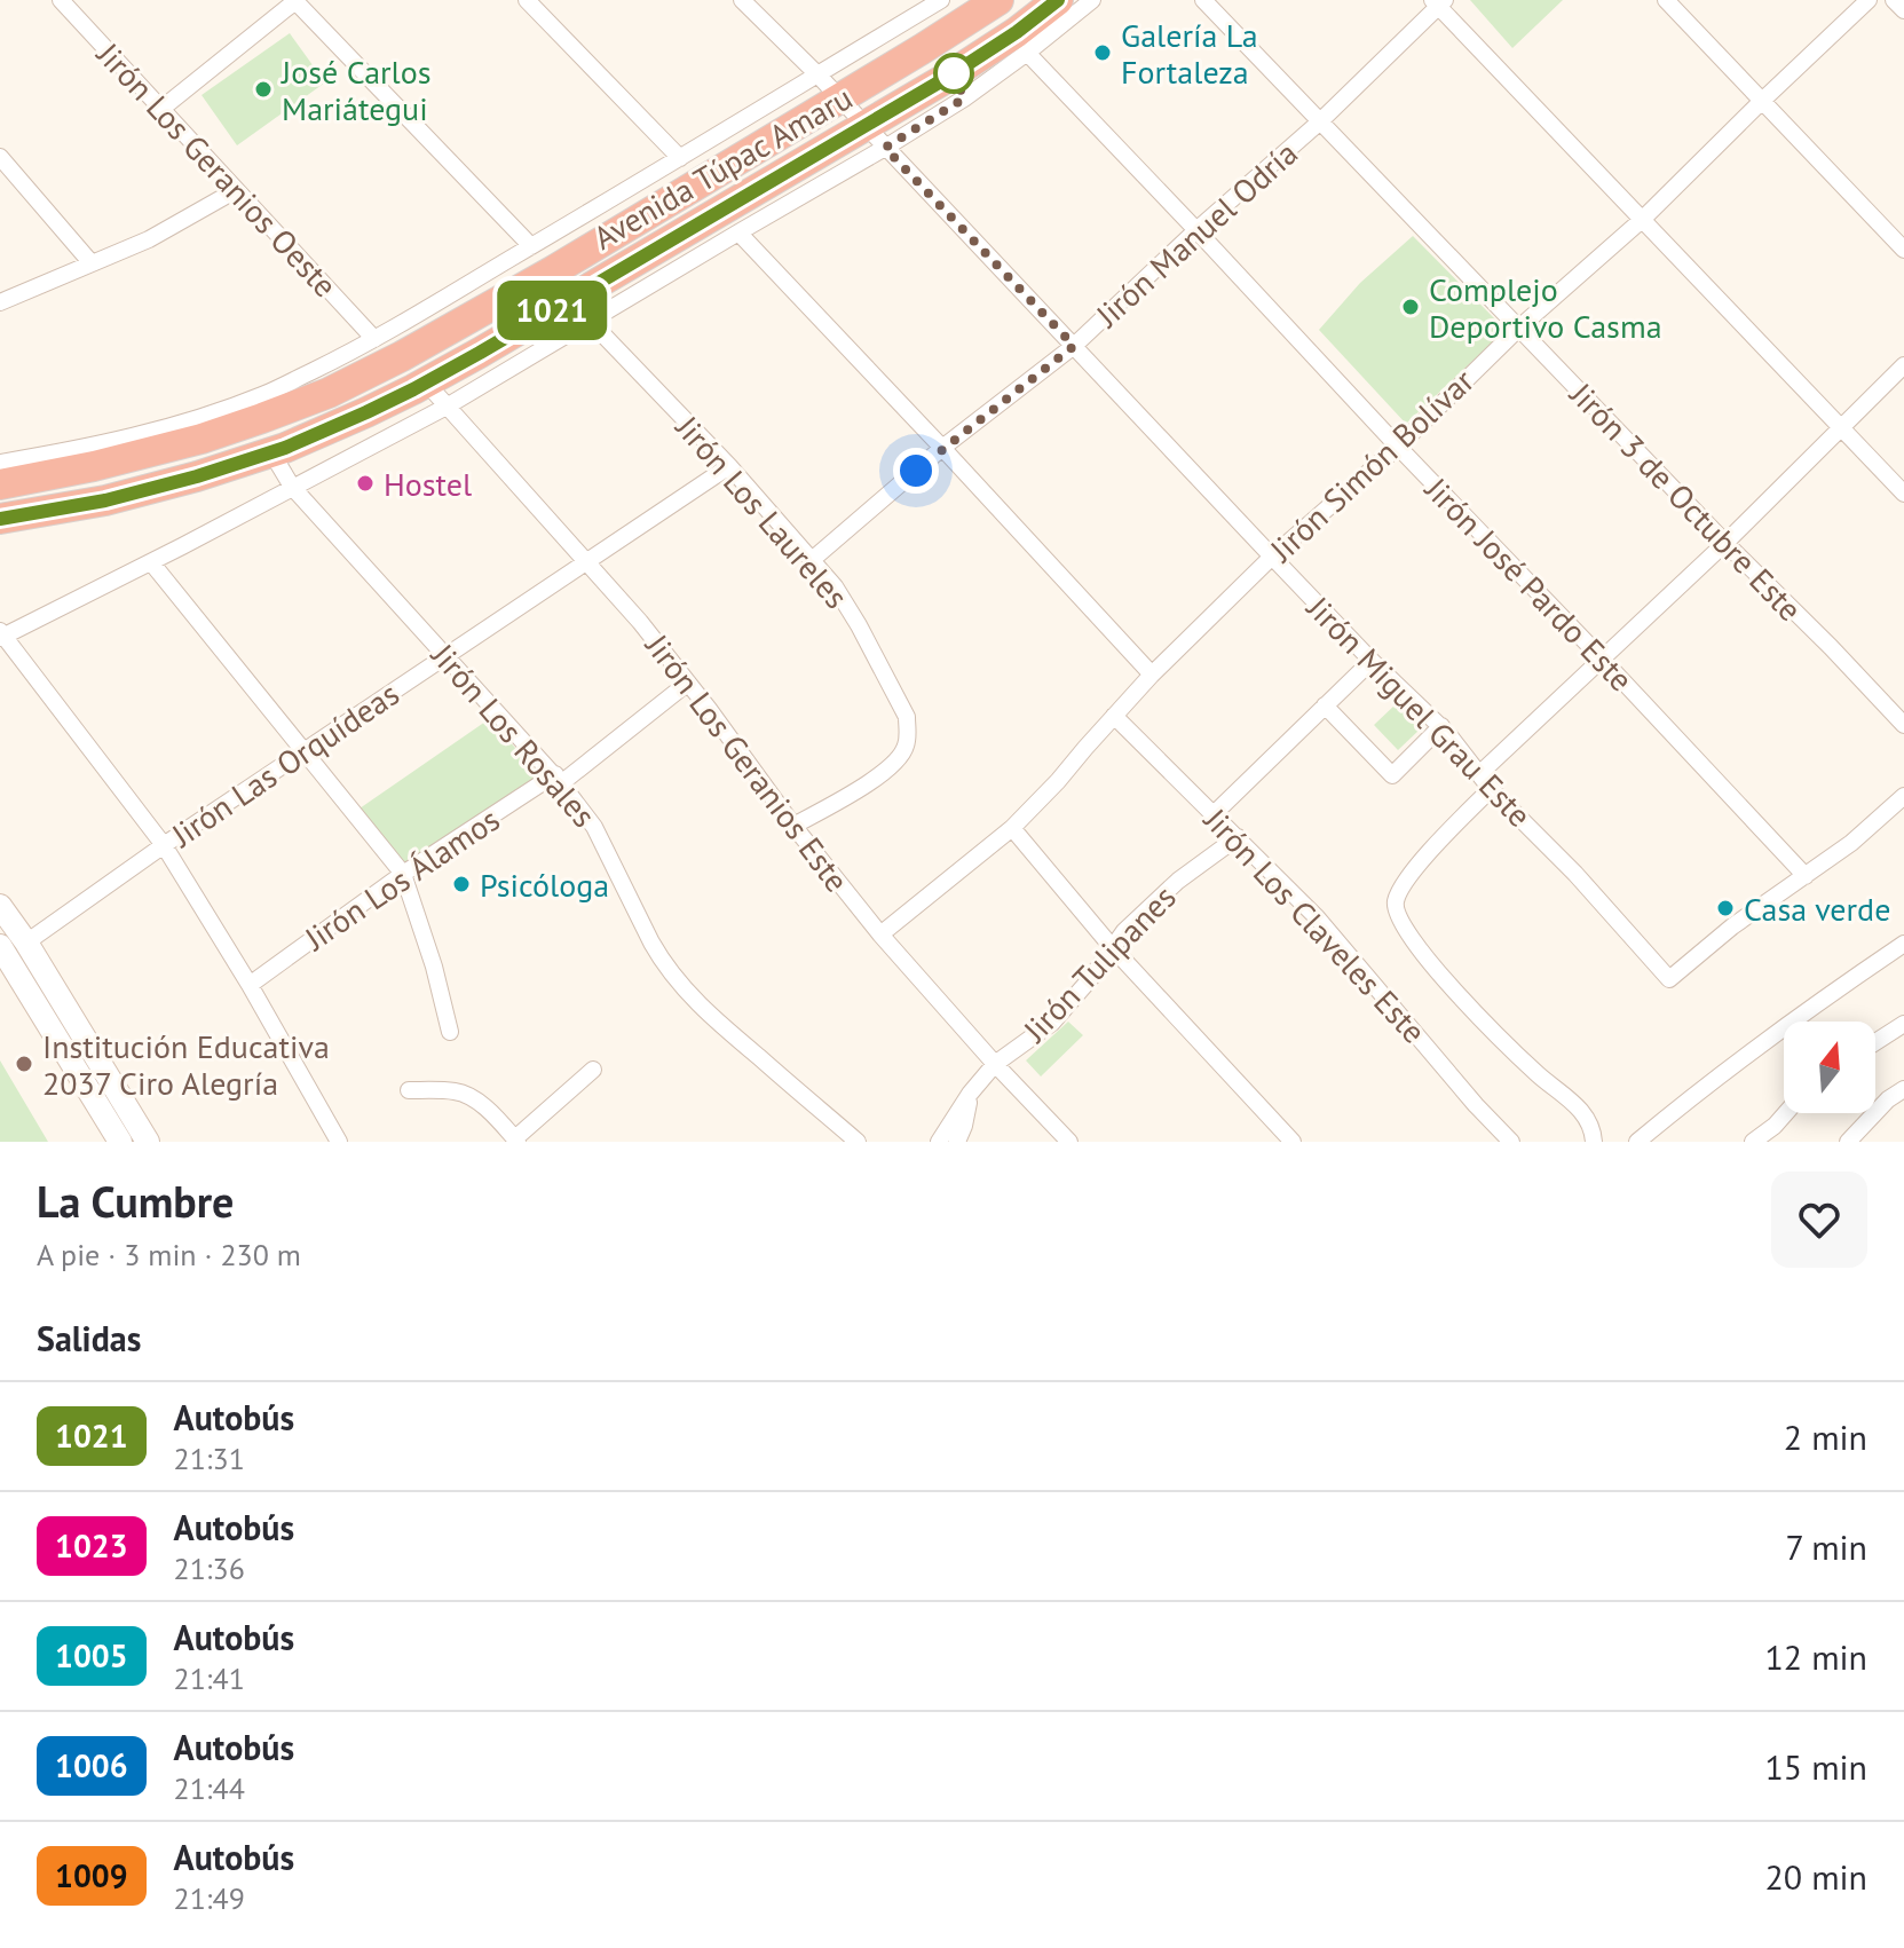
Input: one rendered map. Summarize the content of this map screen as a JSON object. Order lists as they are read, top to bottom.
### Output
{
  "streets": {
    "highway": ["Avenida Túpac Amaru"],
    "street": [
      "Jirón Los Geranios Oeste",
      "Jirón Manuel Odría",
      "Jirón Simón Bolívar",
      "Jirón 3 de Octubre Este",
      "Jirón Los Laureles",
      "Jirón José Pardo Este",
      "Jirón Miguel Grau Este",
      "Jirón Los Rosales",
      "Jirón Los Geranios Este",
      "Jirón Las Orquídeas",
      "Jirón Los Álamos",
      "Jirón Los Claveles Este",
      "Jirón Tulipanes"
    ]
  },
  "crossings": [
    ["Avenida Túpac Amaru", "Jirón Los Laureles"],
    ["Avenida Túpac Amaru", "Jirón José Pardo Este"],
    ["Avenida Túpac Amaru", "Jirón Miguel Grau Este"],
    ["Avenida Túpac Amaru", "Jirón Los Rosales"],
    ["Avenida Túpac Amaru", "Jirón Los Geranios Este"],
    ["Jirón Manuel Odría", "Jirón 3 de Octubre Este"],
    ["Jirón Manuel Odría", "Jirón Los Laureles"],
    ["Jirón Manuel Odría", "Jirón José Pardo Este"],
    ["Jirón Manuel Odría", "Jirón Miguel Grau Este"],
    ["Jirón Simón Bolívar", "Jirón 3 de Octubre Este"],
    ["Jirón Simón Bolívar", "Jirón José Pardo Este"],
    ["Jirón Simón Bolívar", "Jirón Miguel Grau Este"],
    ["Jirón Simón Bolívar", "Jirón Los Geranios Este"],
    ["Jirón Simón Bolívar", "Jirón Los Claveles Este"],
    ["Jirón Los Laureles", "Jirón Los Geranios Este"],
    ["Jirón Los Laureles", "Jirón Las Orquídeas"],
    ["Jirón José Pardo Este", "Jirón Miguel Grau Este"],
    ["Jirón Los Rosales", "Jirón Las Orquídeas"],
    ["Jirón Los Rosales", "Jirón Los Álamos"],
    ["Jirón Los Geranios Este", "Jirón Las Orquídeas"],
    ["Jirón Los Geranios Este", "Jirón Los Álamos"],
    ["Jirón Los Geranios Este", "Jirón Tulipanes"],
    ["Jirón Los Claveles Este", "Jirón Tulipanes"]
  ],
  "places": [
    "Galería La Fortaleza",
    "José Carlos Mariátegui",
    "Complejo Deportivo Casma",
    "Hostel",
    "Psicóloga",
    "Casa verde",
    "Institución Educativa 2037 Ciro Alegría"
  ],
  "lines": ["bus line 1021"],
  "north": "top",
  "page": {
    "on_map": "1021",
    "heading": [
      ["La Cumbre", "A pie · 3 min · 230 m"],
      "Salidas"
    ],
    "list": [
      {
        "mark": "1021",
        "name": "Autobús",
        "note": "21:31",
        "value": "2 min"
      },
      {
        "mark": "1023",
        "name": "Autobús",
        "note": "21:36",
        "value": "7 min"
      },
      {
        "mark": "1005",
        "name": "Autobús",
        "note": "21:41",
        "value": "12 min"
      },
      {
        "mark": "1006",
        "name": "Autobús",
        "note": "21:44",
        "value": "15 min"
      },
      {
        "mark": "1009",
        "name": "Autobús",
        "note": "21:49",
        "value": "20 min"
      }
    ]
  }
}
